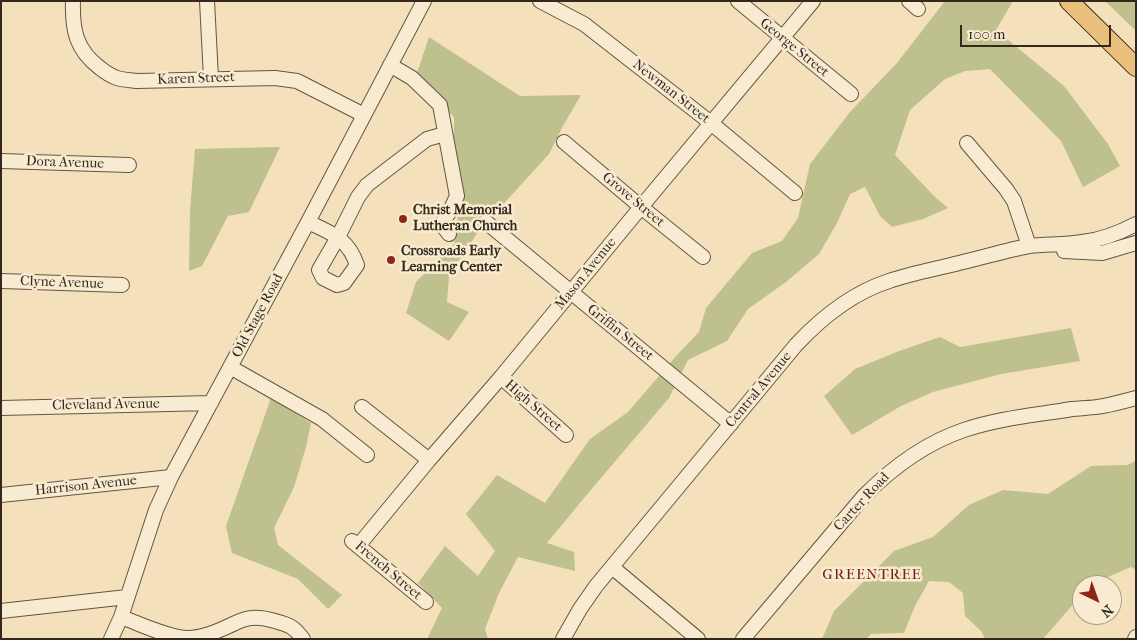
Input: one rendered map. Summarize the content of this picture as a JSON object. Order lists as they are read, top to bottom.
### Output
{
  "streets": {
    "street": [
      "George Street",
      "Karen Street",
      "Newman Street",
      "Dora Avenue",
      "Grove Street",
      "Mason Avenue",
      "Clyne Avenue",
      "Old Stage Road",
      "Griffin Street",
      "Central Avenue",
      "Cleveland Avenue",
      "High Street",
      "Harrison Avenue",
      "Carter Road",
      "French Street"
    ]
  },
  "crossings": [
    ["George Street", "Mason Avenue"],
    ["Karen Street", "Old Stage Road"],
    ["Newman Street", "Mason Avenue"],
    ["Grove Street", "Mason Avenue"],
    ["Mason Avenue", "Griffin Street"],
    ["Mason Avenue", "High Street"],
    ["Mason Avenue", "French Street"],
    ["Old Stage Road", "Cleveland Avenue"],
    ["Old Stage Road", "Harrison Avenue"],
    ["Griffin Street", "Central Avenue"]
  ],
  "districts": ["GREENTREE"],
  "places": ["Christ Memorial Lutheran Church", "Crossroads Early Learning Center"],
  "scale_bar": "100 m",
  "north": "bottom right"
}
